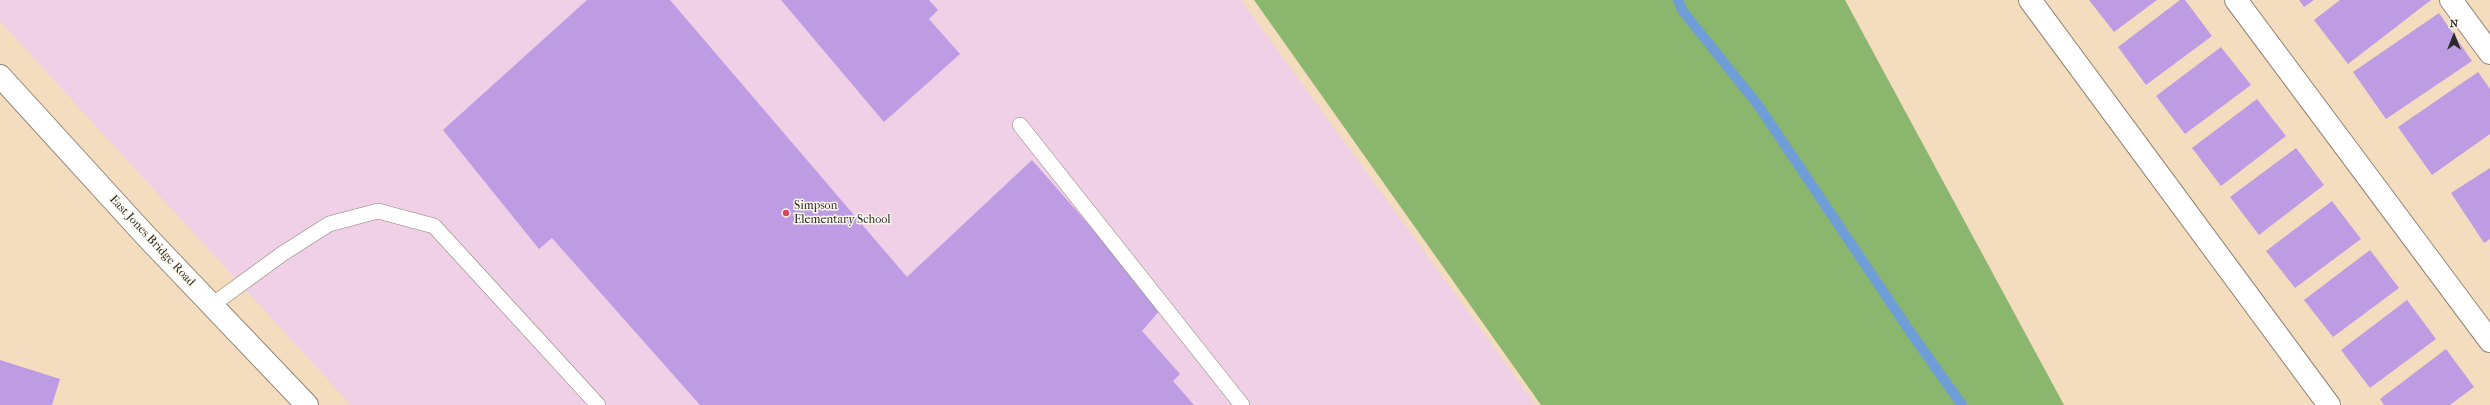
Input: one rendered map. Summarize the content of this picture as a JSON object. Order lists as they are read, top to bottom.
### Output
{
  "streets": {
    "street": ["East Jones Bridge Road"]
  },
  "places": ["Simpson Elementary School"],
  "north": "top"
}
